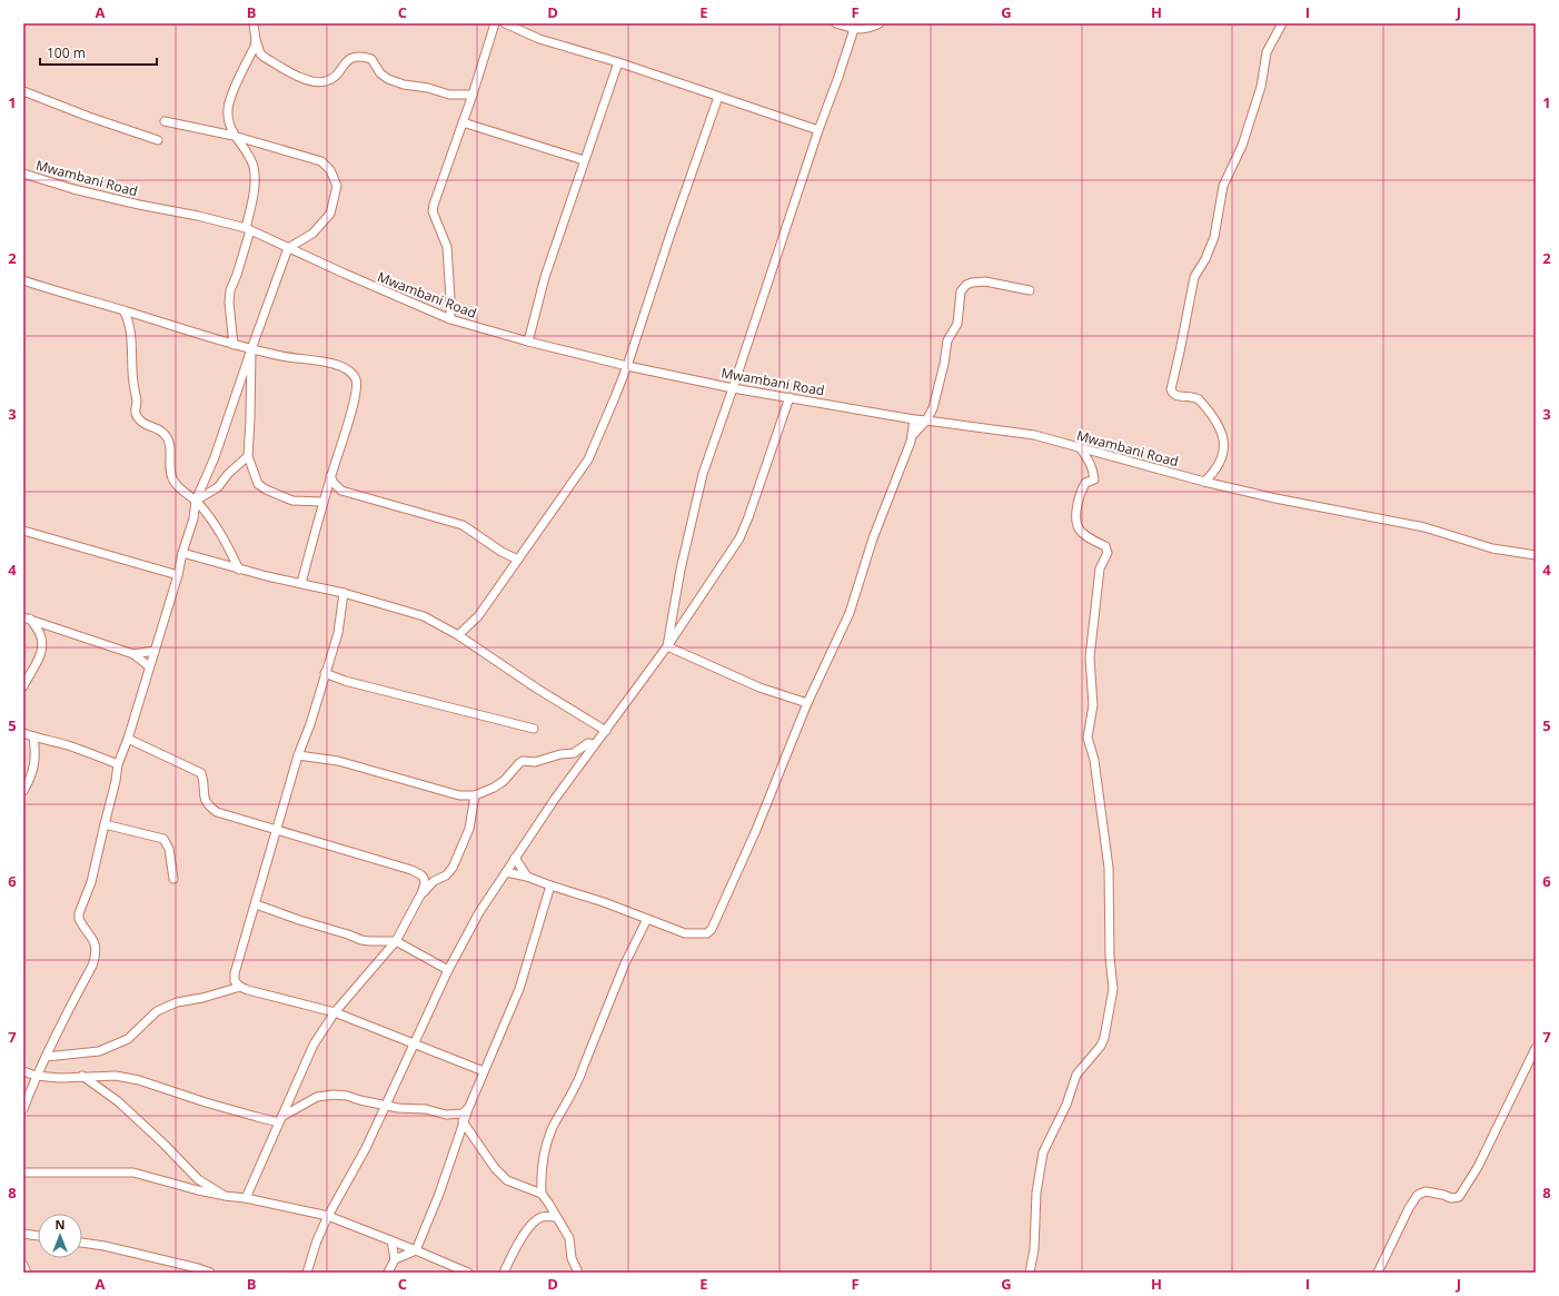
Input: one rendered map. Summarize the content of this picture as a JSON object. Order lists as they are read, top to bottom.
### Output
{
  "streets": {
    "street": ["Mwambani Road"]
  },
  "scale_bar": "100 m",
  "north": "top",
  "grid": {
    "columns": [
      "A",
      "B",
      "C",
      "D",
      "E",
      "F",
      "G",
      "H",
      "I",
      "J"
    ],
    "rows": [
      "1",
      "2",
      "3",
      "4",
      "5",
      "6",
      "7",
      "8"
    ]
  }
}
